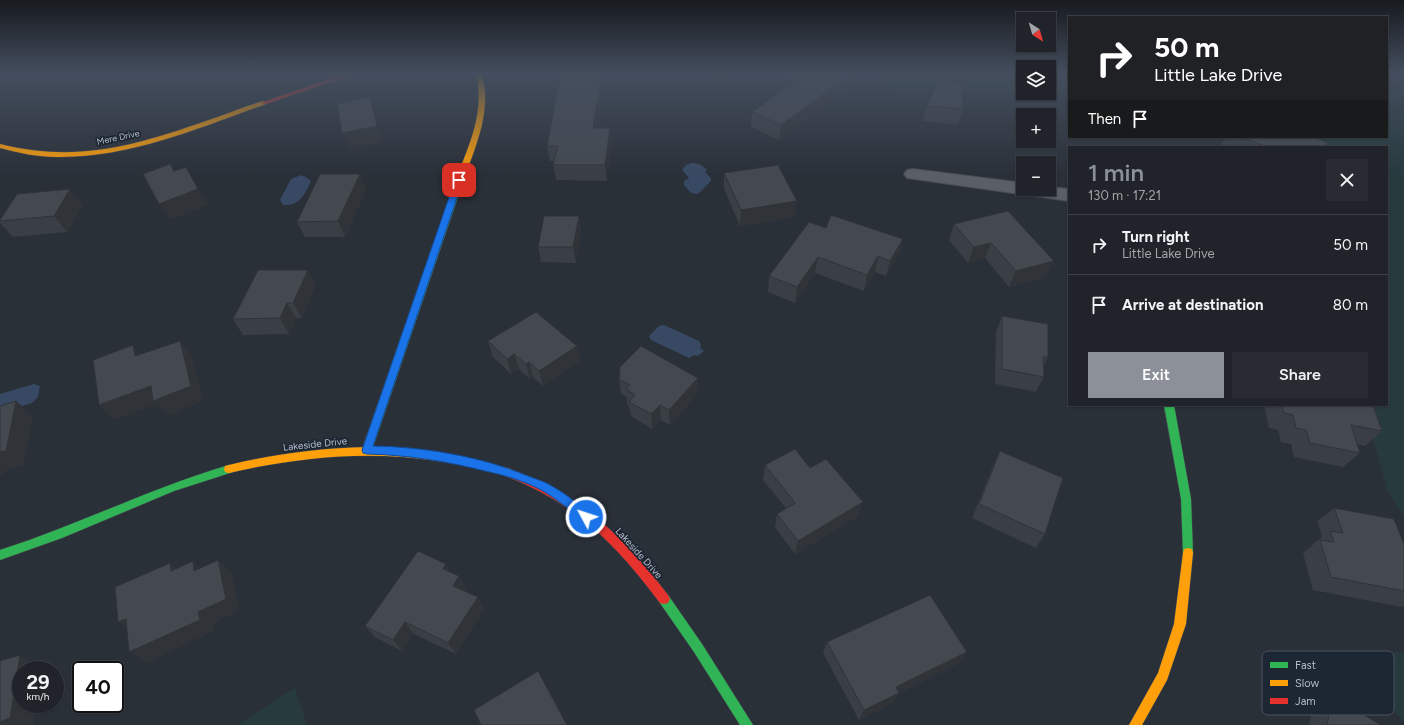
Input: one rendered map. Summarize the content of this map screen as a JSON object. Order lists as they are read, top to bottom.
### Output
{
  "streets": {
    "street": ["Mere Drive", "Lakeside Drive"]
  },
  "legend": ["Fast", "Slow", "Jam"],
  "north": "bottom right",
  "page": {
    "map_buttons": ["+", "−"],
    "turn": ["50 m", "Little Lake Drive"],
    "then": "Then",
    "heading": ["1 min", "130 m · 17:21"],
    "list": [
      {
        "name": "Turn right",
        "note": "Little Lake Drive",
        "value": "50 m"
      },
      {
        "name": "Arrive at destination",
        "value": "80 m"
      }
    ],
    "buttons": ["Exit", "Share"],
    "speed": "29 km/h",
    "limit": "40"
  }
}
